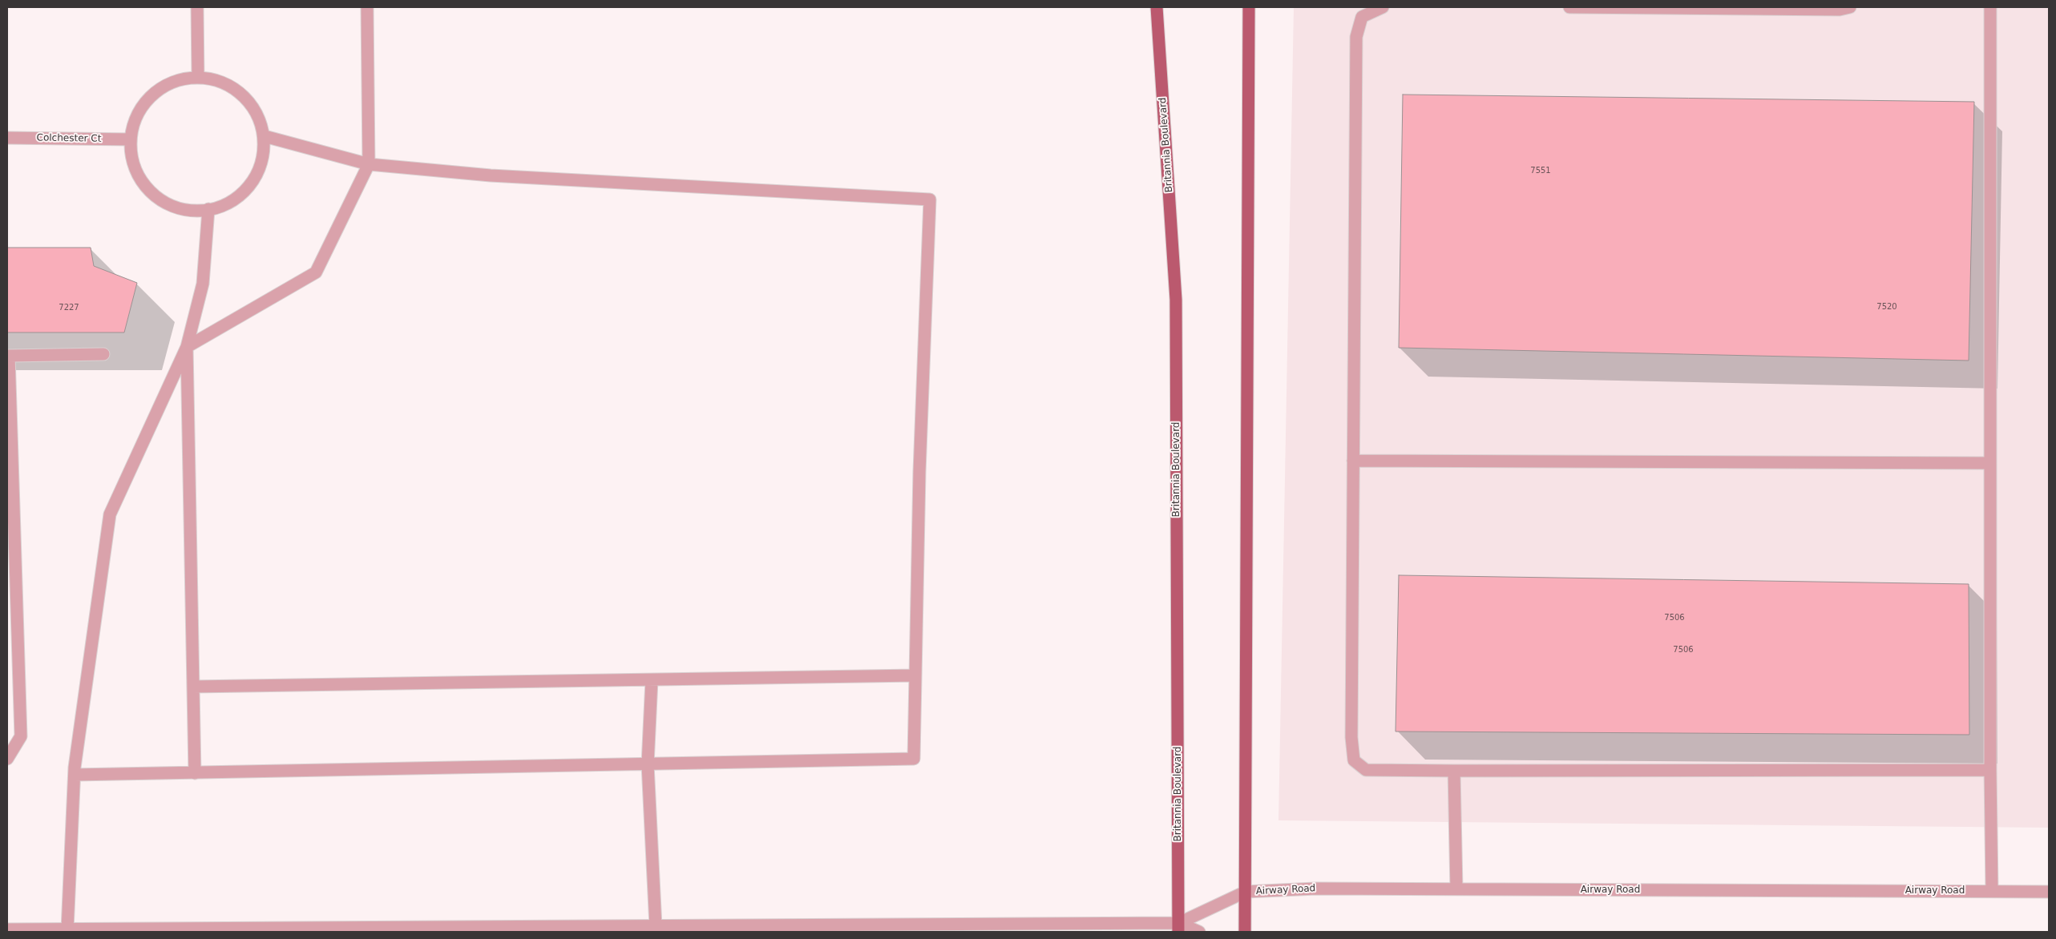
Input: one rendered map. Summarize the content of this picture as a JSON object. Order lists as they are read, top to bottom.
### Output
{
  "streets": {
    "main road": ["Britannia Boulevard"],
    "street": ["Colchester Ct", "Airway Road"]
  },
  "crossings": [
    ["Britannia Boulevard", "Airway Road"]
  ],
  "house_numbers": [
    "7551",
    "7520",
    "7227",
    "7506",
    "7506"
  ]
}
